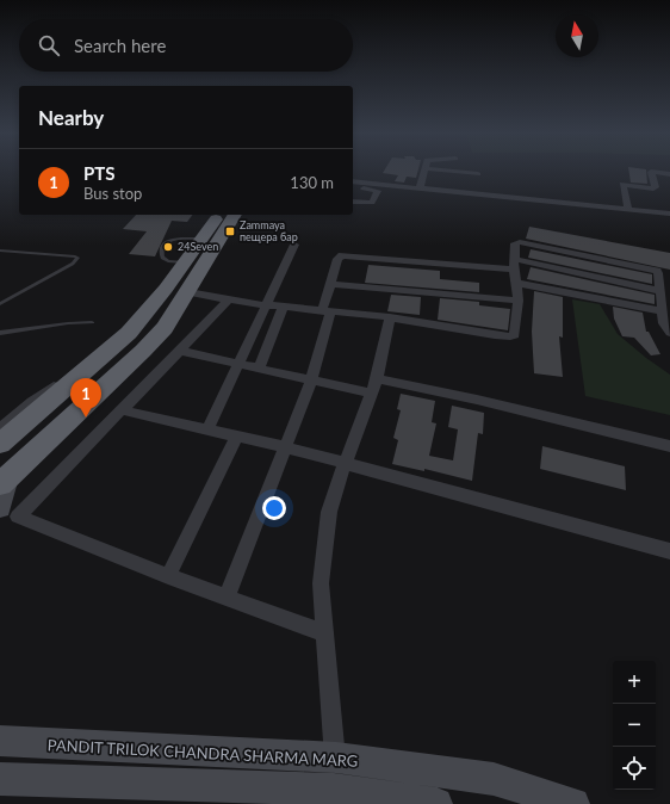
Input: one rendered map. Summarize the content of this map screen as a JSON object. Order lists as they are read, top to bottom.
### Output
{
  "streets": {
    "main road": ["PANDIT TRILOK CHANDRA SHARMA MARG"]
  },
  "places": {
    "transit": ["Zammaya пещера бар"],
    "other": ["24Seven"]
  },
  "north": "top",
  "page": {
    "search": "Search here",
    "heading": "Nearby",
    "list": [
      {
        "mark": "1",
        "name": "PTS",
        "note": "Bus stop",
        "value": "130 m"
      }
    ],
    "pins": "1",
    "map_buttons": ["+", "−"]
  }
}
